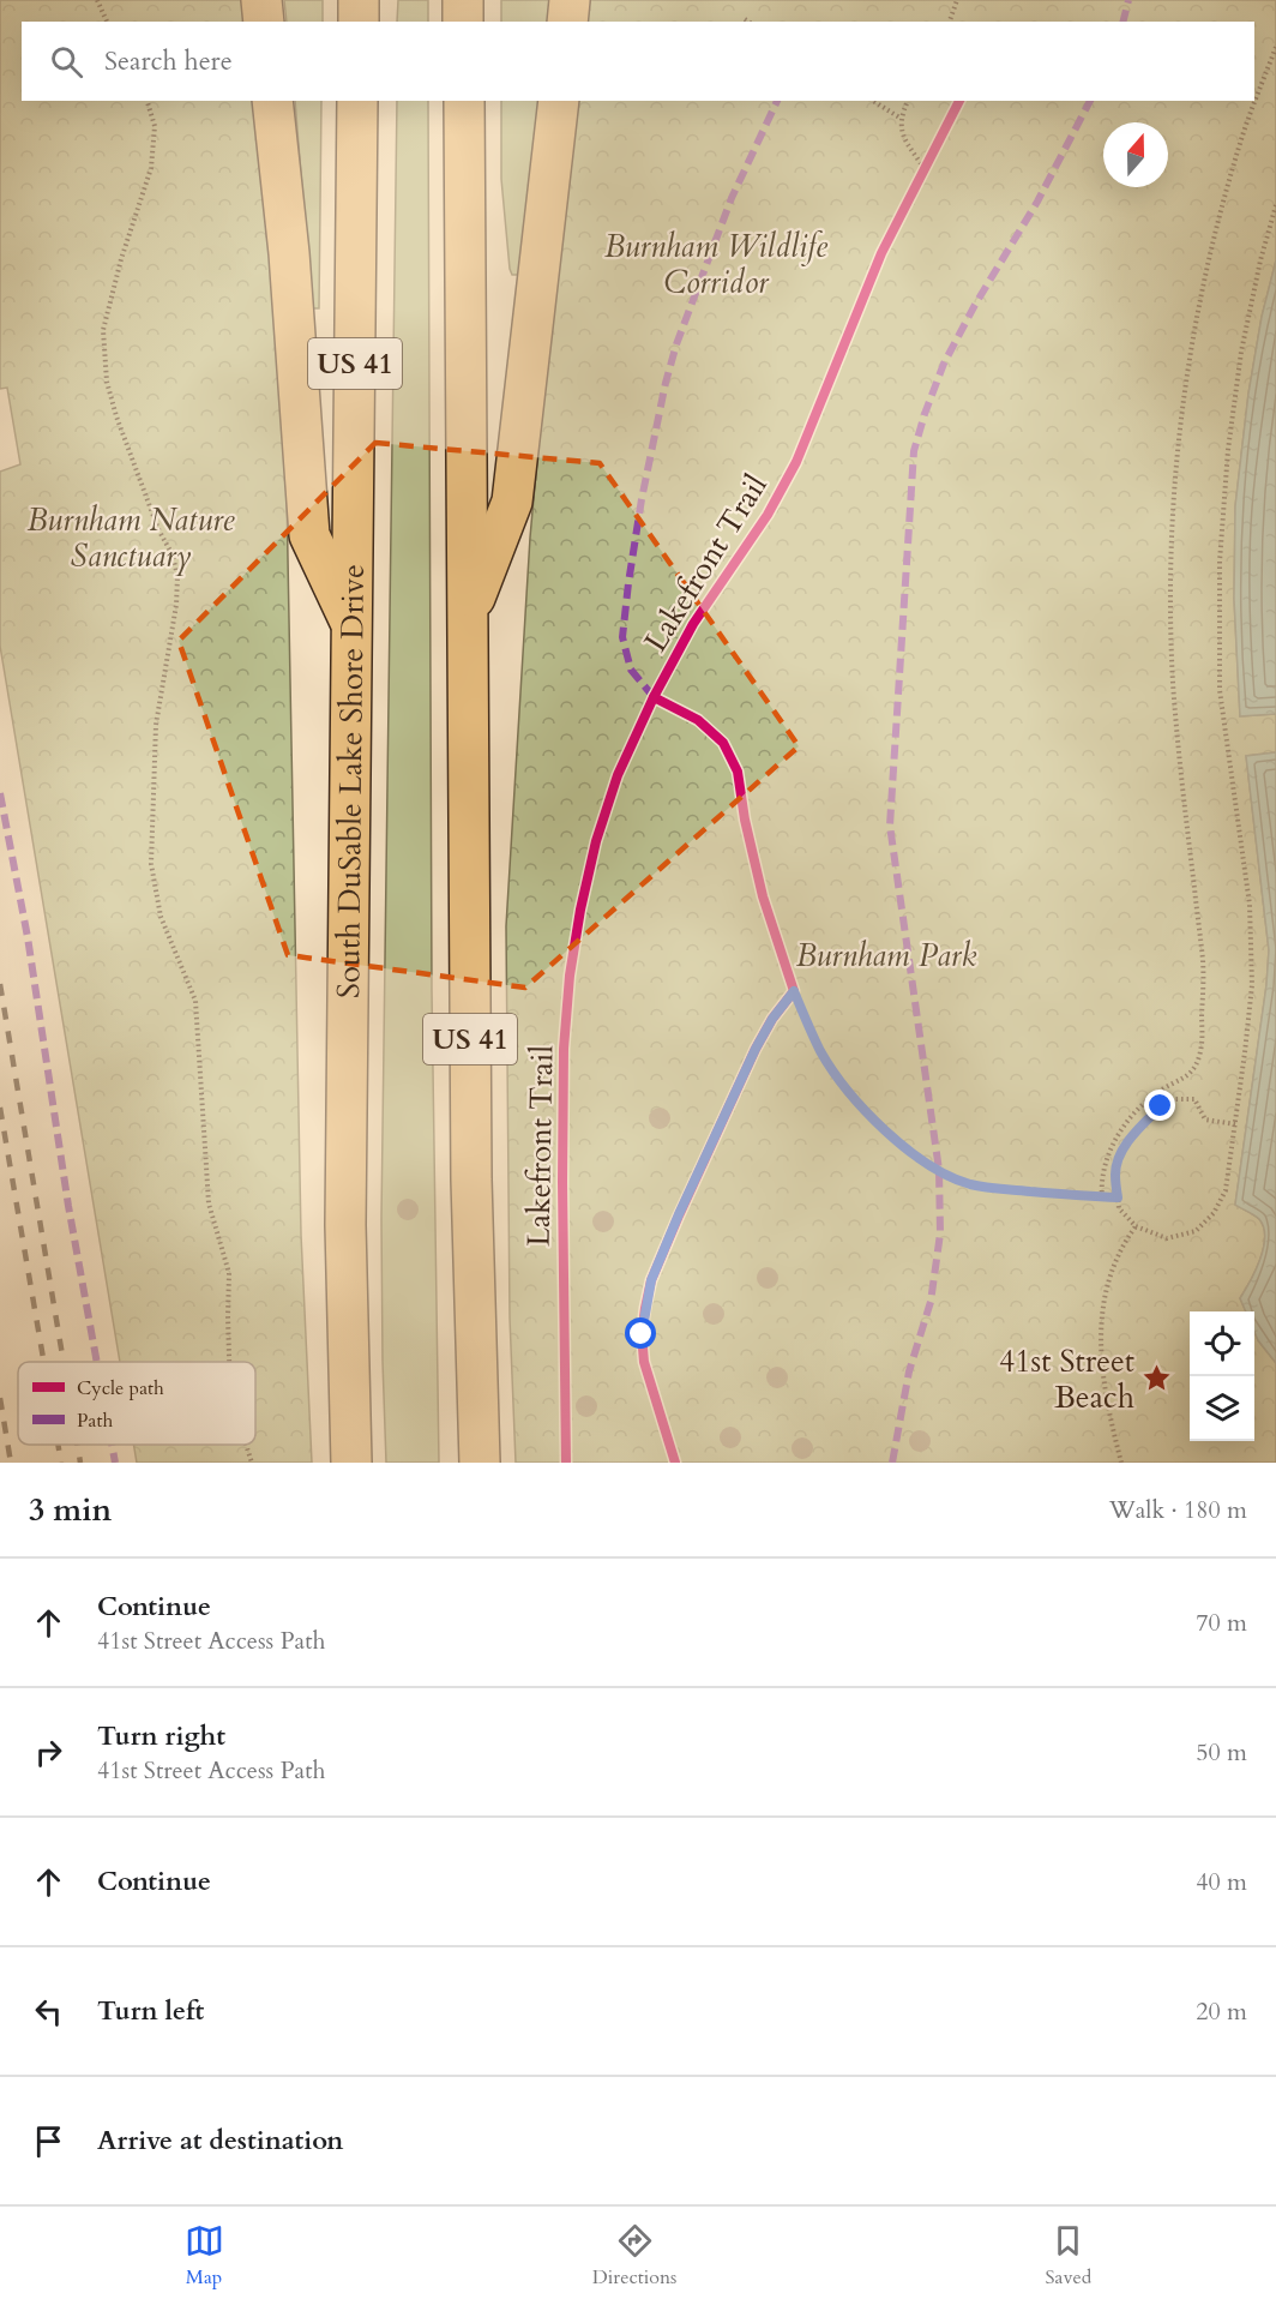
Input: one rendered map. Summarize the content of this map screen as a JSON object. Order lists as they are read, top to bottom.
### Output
{
  "streets": {
    "highway": ["US 41", "South DuSable Lake Shore Drive"],
    "cycle path": ["Lakefront Trail"]
  },
  "parks": ["Burnham Wildlife Corridor", "Burnham Nature Sanctuary", "Burnham Park"],
  "places": {
    "place": ["41st Street Beach"]
  },
  "legend": ["Cycle path", "Path"],
  "north": "top",
  "page": {
    "search": "Search here",
    "heading": ["3 min", "Walk · 180 m"],
    "list": [
      ["Continue", "41st Street Access Path", "70 m"],
      ["Turn right", "41st Street Access Path", "50 m"],
      ["Continue", "40 m"],
      ["Turn left", "20 m"],
      "Arrive at destination"
    ],
    "nav": ["Map", "Directions", "Saved"]
  }
}
